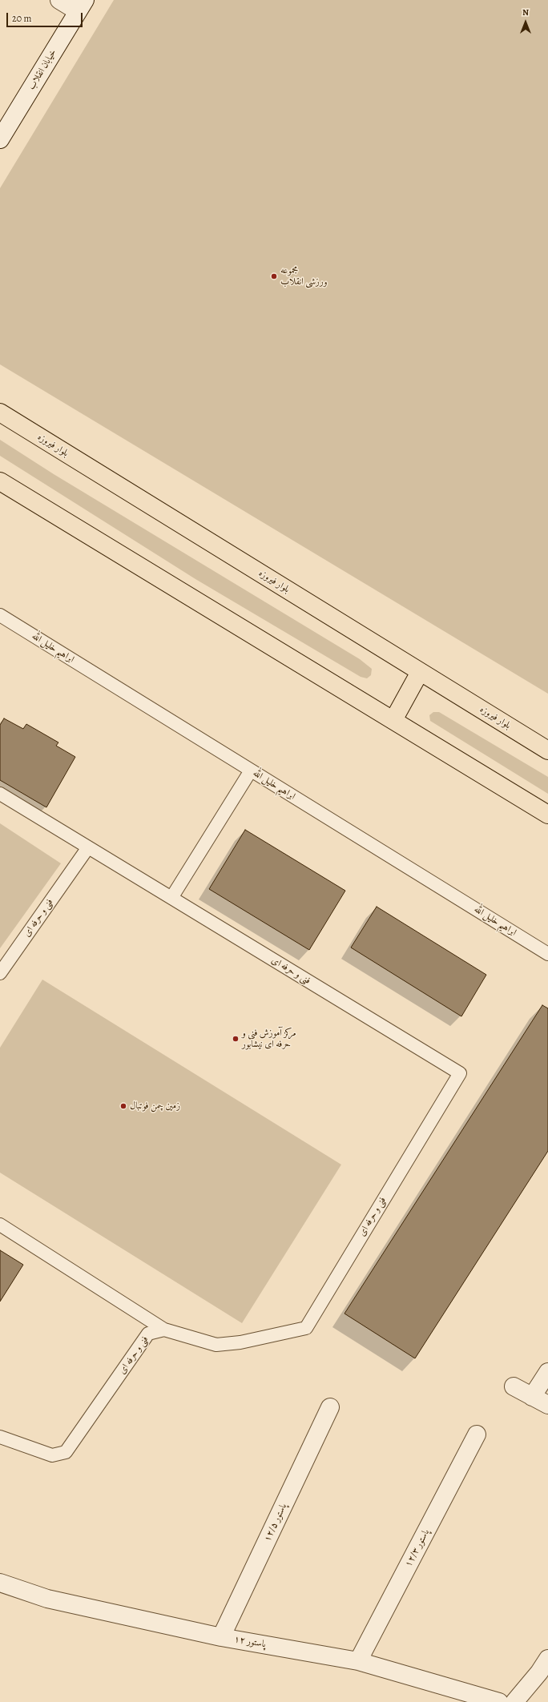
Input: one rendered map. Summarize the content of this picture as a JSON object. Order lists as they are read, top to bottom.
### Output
{
  "streets": {
    "main road": ["بلوار فیروزه"],
    "street": [
      "خیابان انقلاب",
      "پاستور ۱۲/۵",
      "پاستور ۱۲/۳",
      "۱۲ پاستور"
    ],
    "lane": ["ابراهیم خلیل الله", "فنی و حرفه ای"]
  },
  "crossings": [
    ["پاستور ۱۲/۵", "۱۲ پاستور"],
    ["پاستور ۱۲/۳", "۱۲ پاستور"]
  ],
  "places": ["مجموعه ورزشی انقلاب", "مرکز آموزش فنی و حرفه ای نیشابور", "زمین چمن فوتبال"],
  "scale_bar": "20 m",
  "north": "top"
}
